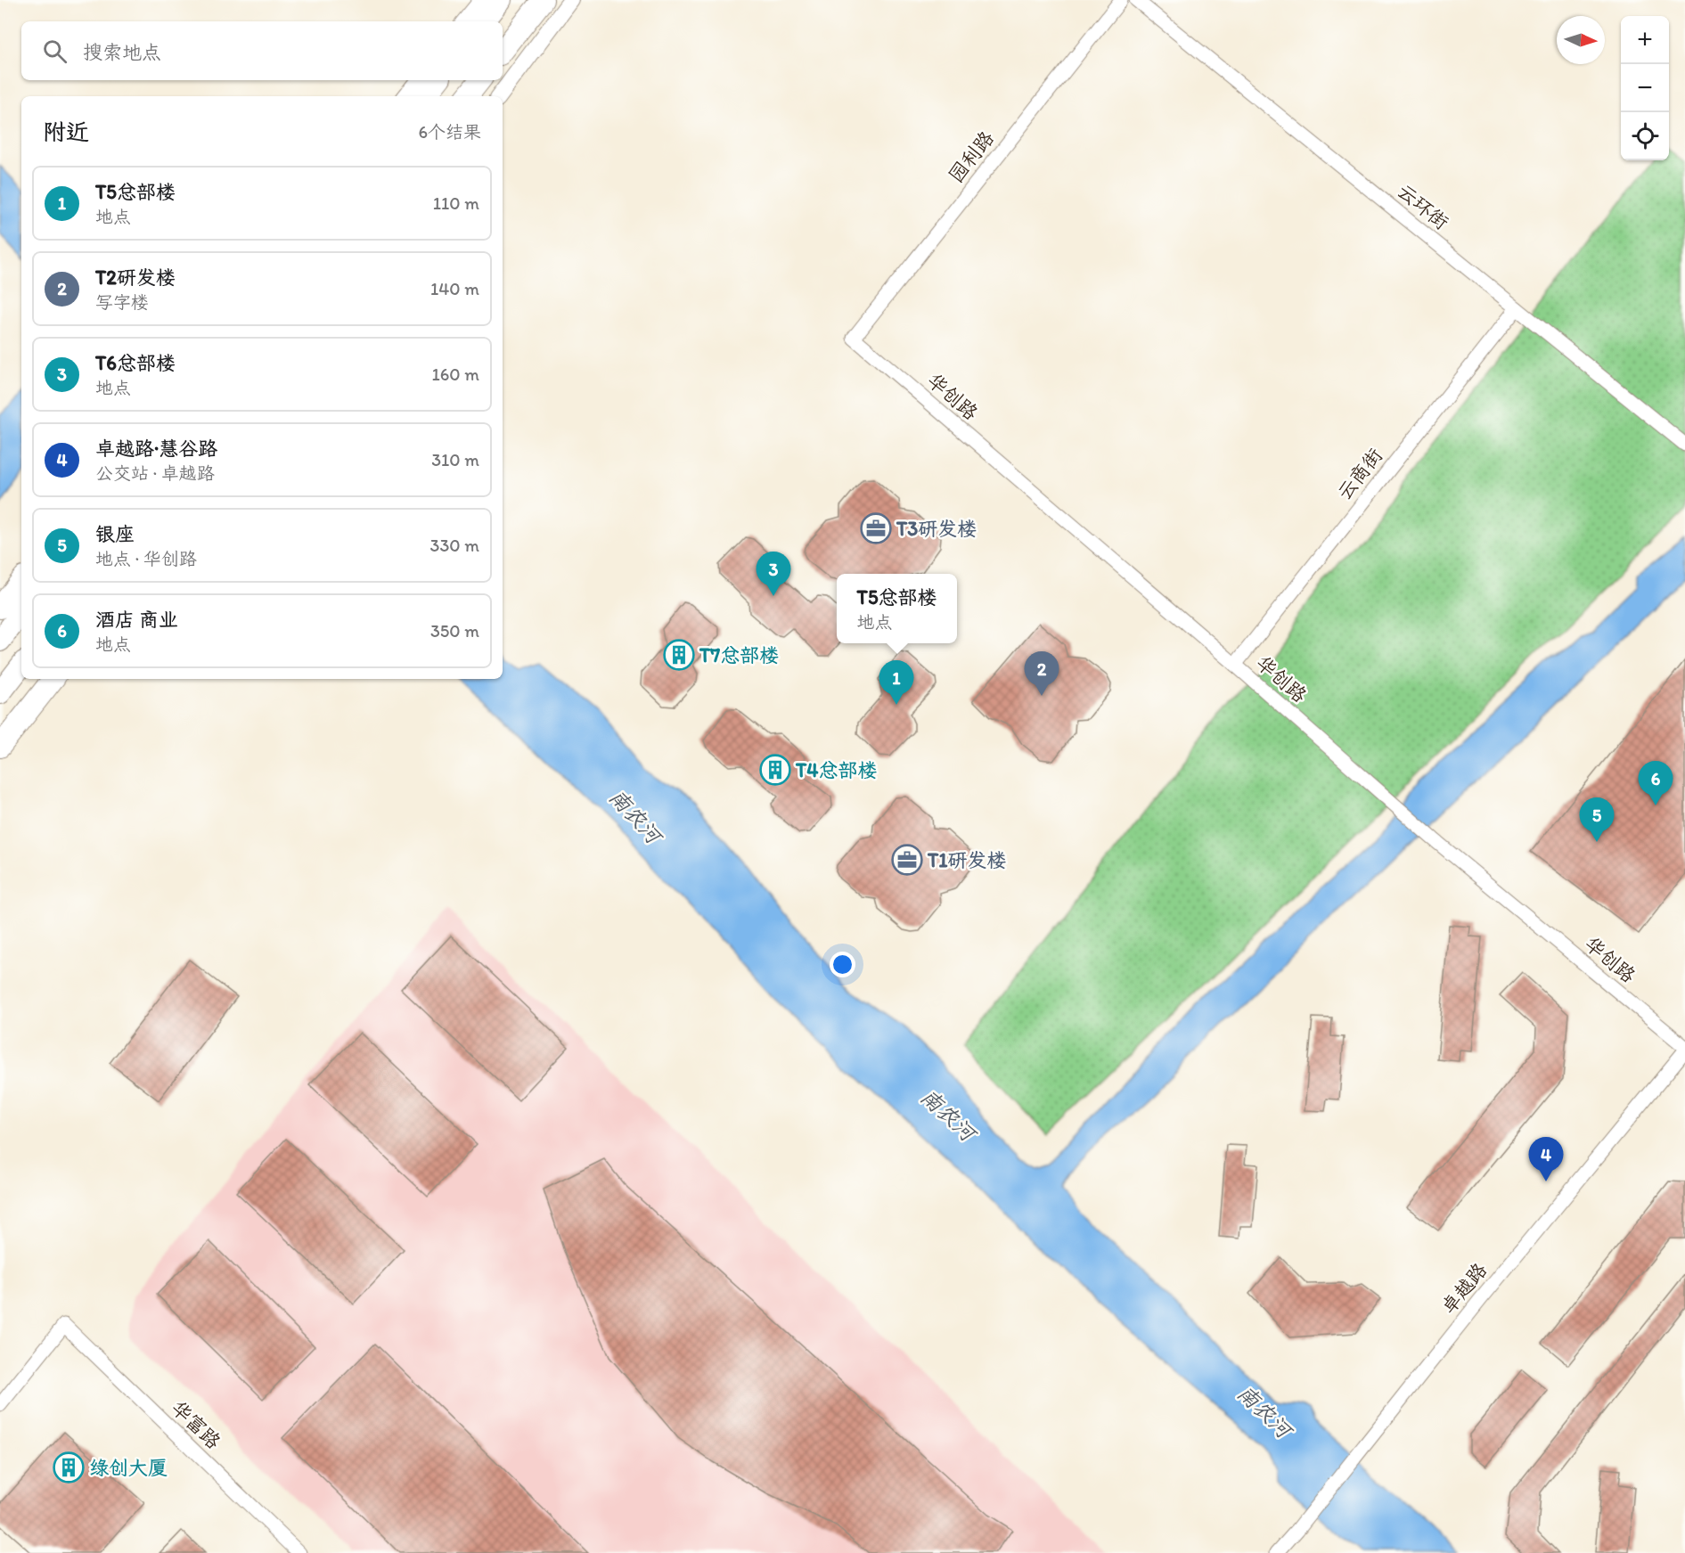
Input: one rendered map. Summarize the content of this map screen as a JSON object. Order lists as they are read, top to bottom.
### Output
{
  "streets": {
    "street": [
      "园利路",
      "云环街",
      "华创路",
      "云商街",
      "卓越路",
      "华富路"
    ]
  },
  "crossings": [
    ["园利路", "华创路"],
    ["云环街", "云商街"],
    ["华创路", "云商街"],
    ["华创路", "卓越路"]
  ],
  "water": ["南农河"],
  "places": {
    "office": ["T3研发楼", "T1研发楼"],
    "building": ["T7总部楼", "T4总部楼", "绿创大厦"]
  },
  "north": "right",
  "page": {
    "map_buttons": ["+", "−"],
    "search": "搜索地点",
    "heading": ["附近", "6个结果"],
    "list": [
      {
        "mark": "1",
        "name": "T5总部楼",
        "note": "地点",
        "value": "110 m"
      },
      {
        "mark": "2",
        "name": "T2研发楼",
        "note": "写字楼",
        "value": "140 m"
      },
      {
        "mark": "3",
        "name": "T6总部楼",
        "note": "地点",
        "value": "160 m"
      },
      {
        "mark": "4",
        "name": "卓越路·慧谷路",
        "note": "公交站 · 卓越路",
        "value": "310 m"
      },
      {
        "mark": "5",
        "name": "银座",
        "note": "地点 · 华创路",
        "value": "330 m"
      },
      {
        "mark": "6",
        "name": "酒店 商业",
        "note": "地点",
        "value": "350 m"
      }
    ],
    "pins": [
      "3",
      "2",
      "1",
      "6",
      "5",
      "4"
    ],
    "popup": ["T5总部楼", "地点"]
  }
}
